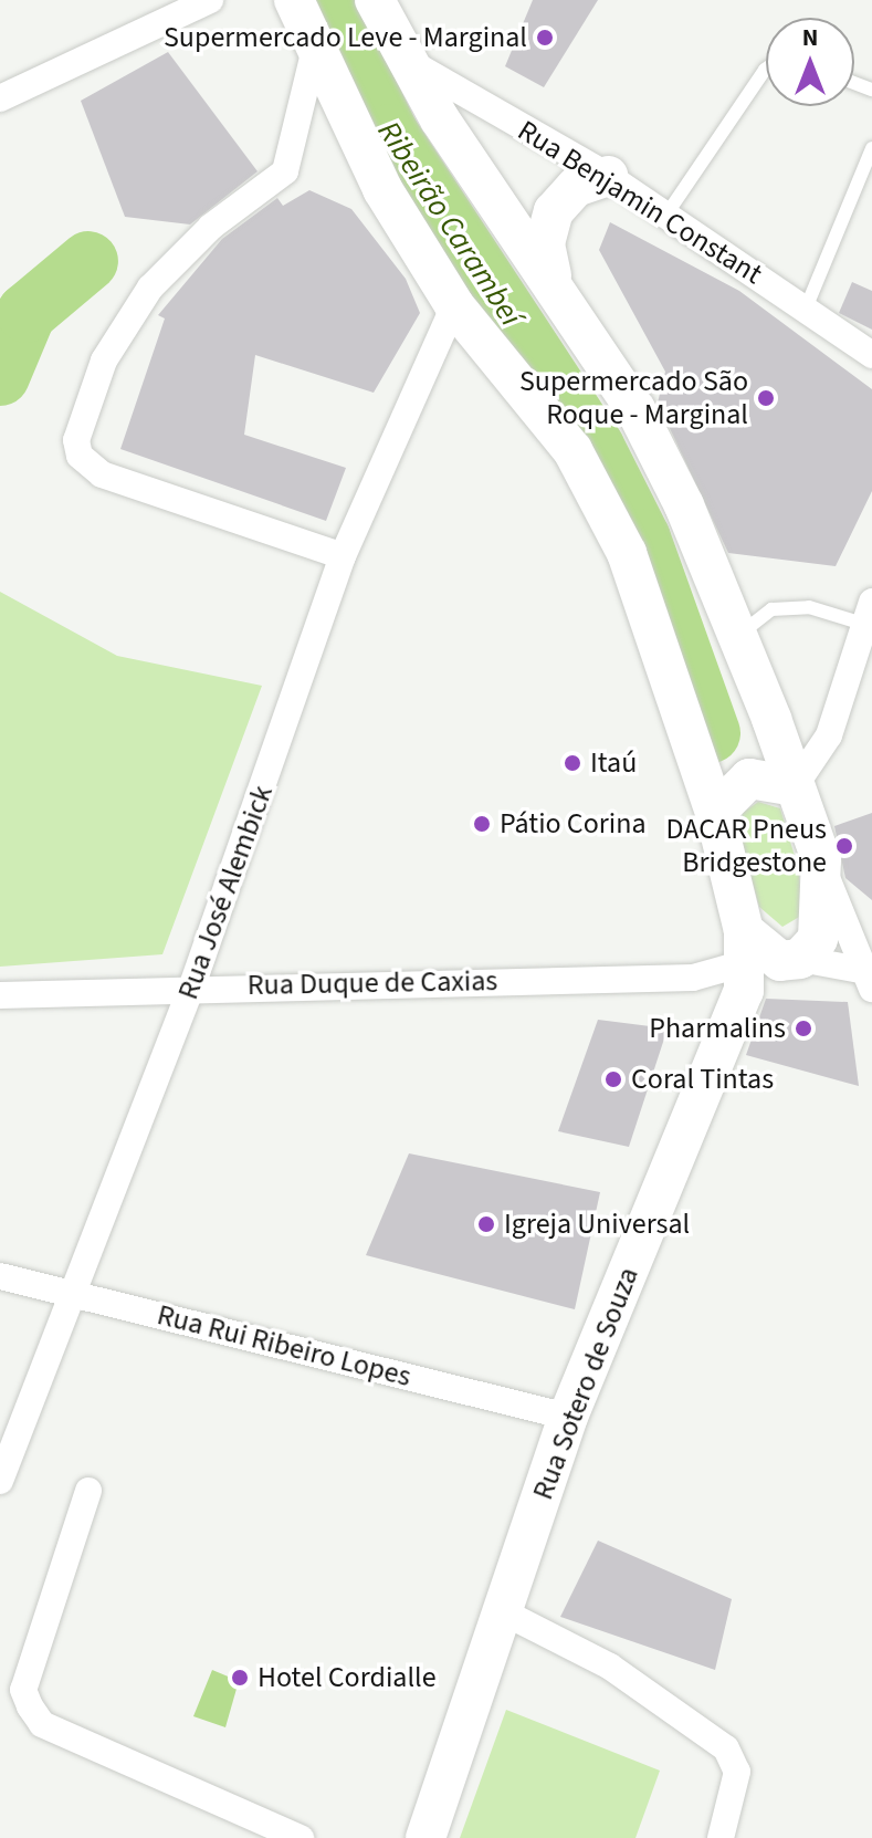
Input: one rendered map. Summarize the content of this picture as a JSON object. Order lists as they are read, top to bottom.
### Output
{
  "streets": {
    "main road": ["Rua Sotero de Souza"],
    "street": [
      "Rua Benjamin Constant",
      "Rua José Alembick",
      "Rua Duque de Caxias",
      "Rua Rui Ribeiro Lopes"
    ]
  },
  "crossings": [
    ["Rua Benjamin Constant", "Rua Sotero de Souza"],
    ["Rua José Alembick", "Rua Duque de Caxias"],
    ["Rua José Alembick", "Rua Rui Ribeiro Lopes"],
    ["Rua Duque de Caxias", "Rua Sotero de Souza"],
    ["Rua Rui Ribeiro Lopes", "Rua Sotero de Souza"]
  ],
  "water": ["Ribeirão Carambeí"],
  "places": [
    "Supermercado Leve - Marginal",
    "Supermercado São Roque - Marginal",
    "Itaú",
    "Pátio Corina",
    "DACAR Pneus Bridgestone",
    "Pharmalins",
    "Coral Tintas",
    "Igreja Universal",
    "Hotel Cordialle"
  ],
  "north": "top"
}
